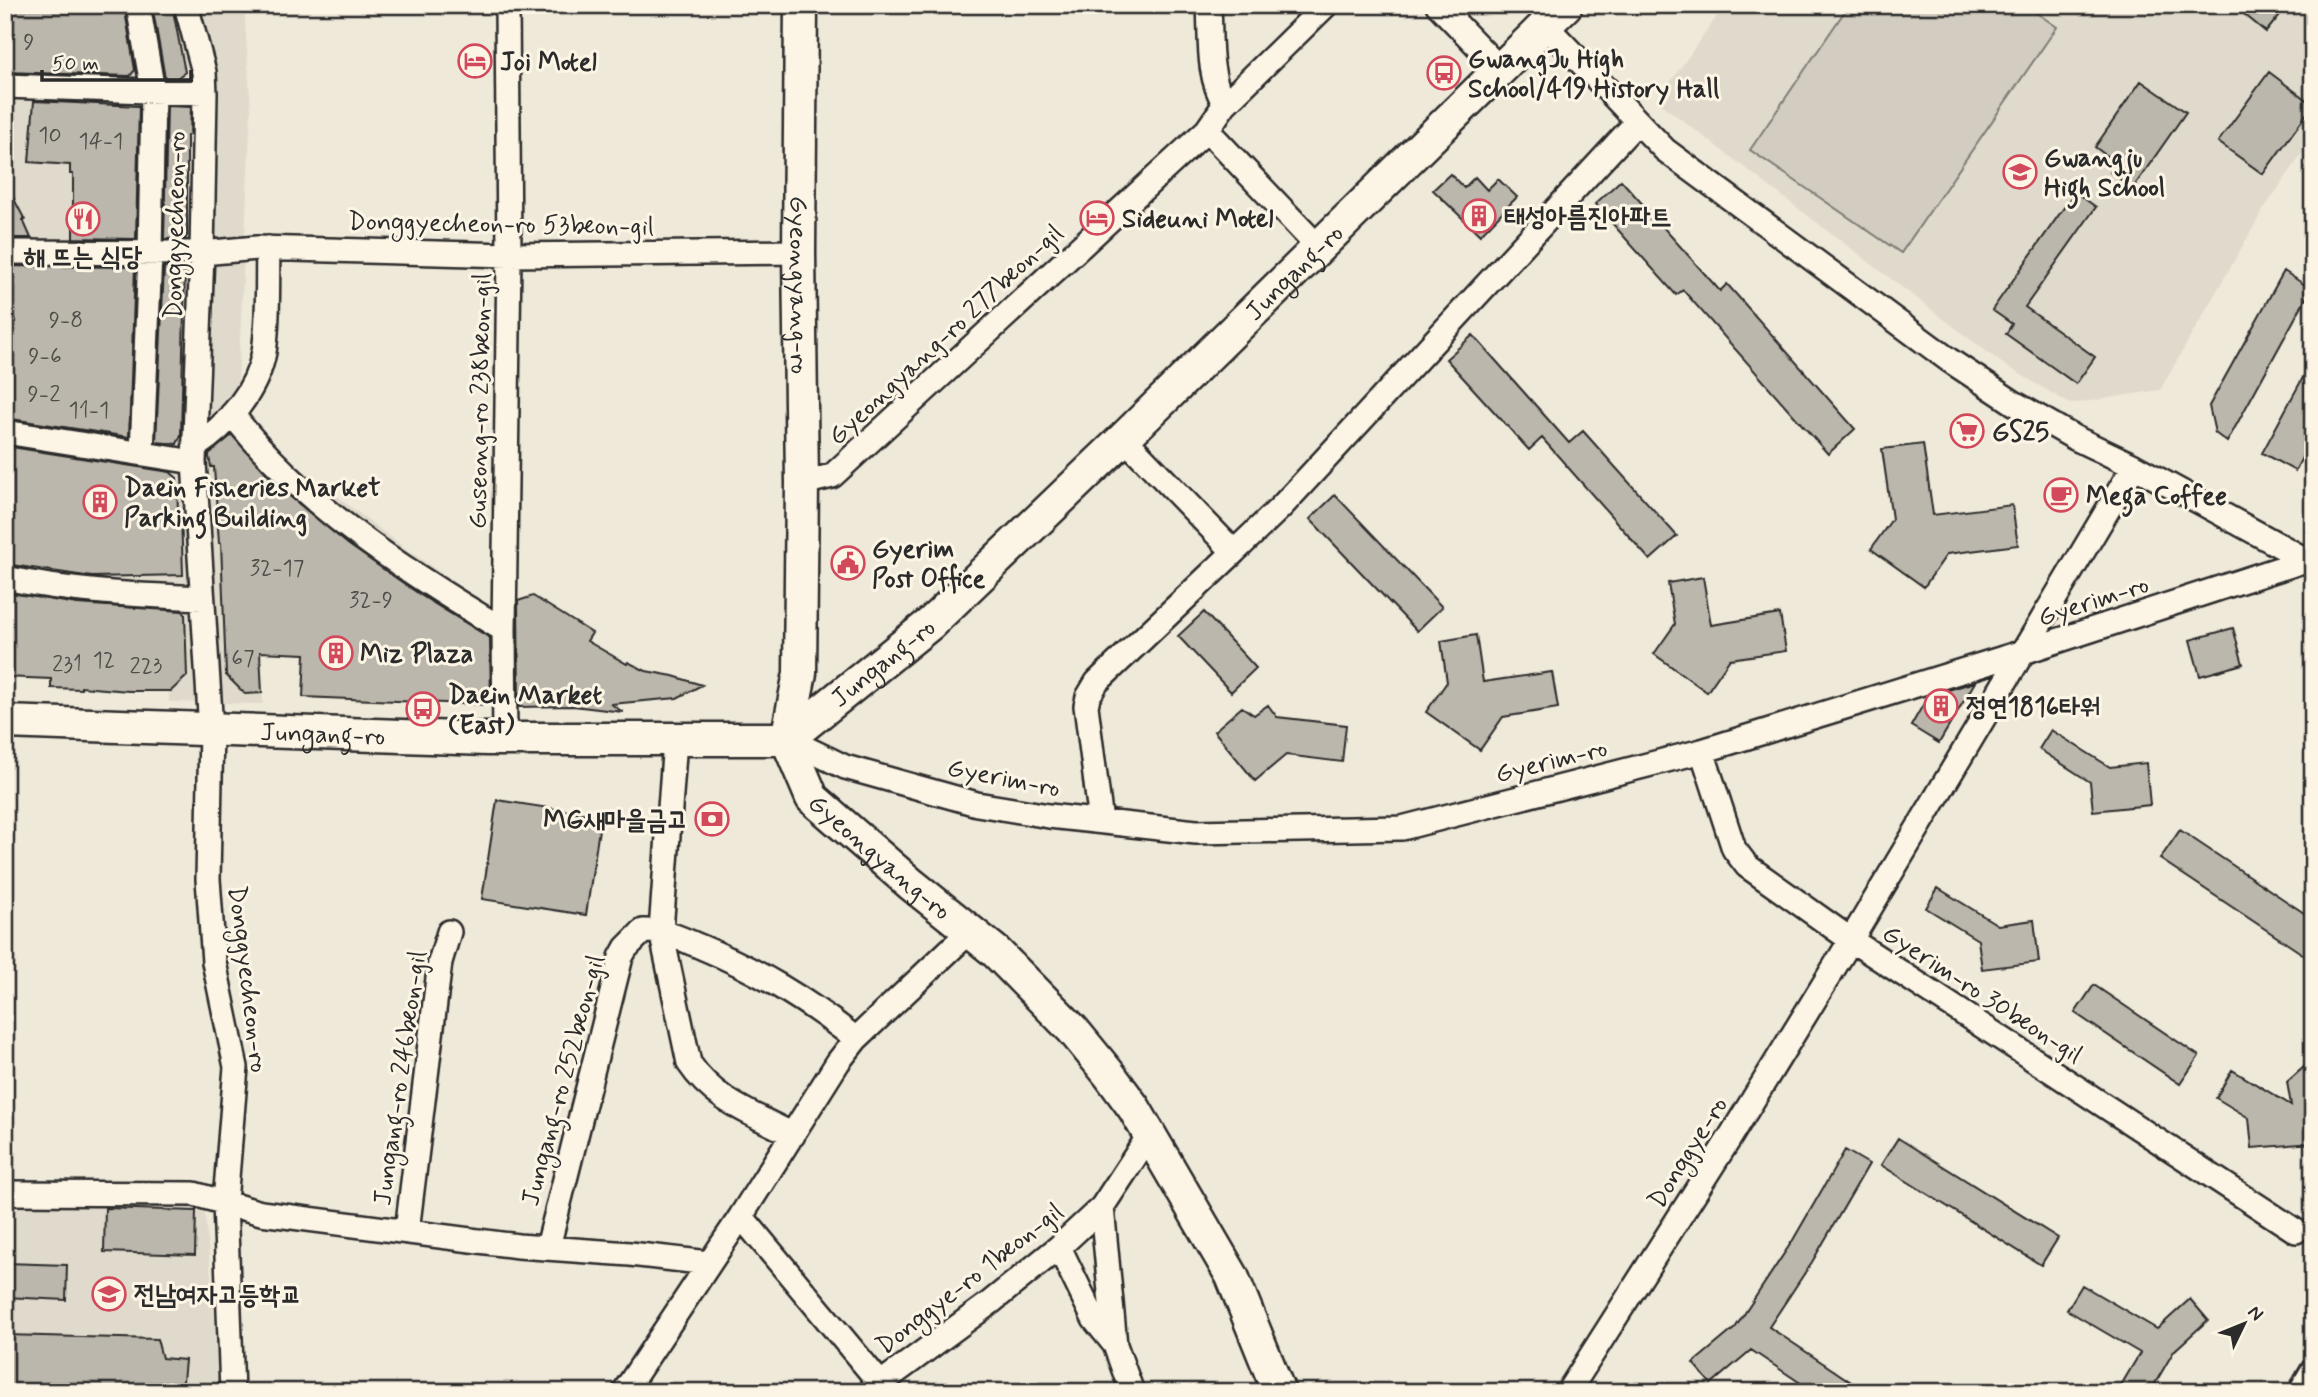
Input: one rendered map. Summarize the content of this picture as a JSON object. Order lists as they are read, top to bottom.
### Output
{
  "streets": {
    "main road": ["Jungang-ro", "Gyeongyang-ro"],
    "street": [
      "Donggyecheon-ro 53beon-gil",
      "Donggyecheon-ro",
      "Gyeongyang-ro 277beon-gil",
      "Guseong-ro 238beon-gil",
      "Gyerim-ro",
      "Gyerim-ro 30beon-gil",
      "Jungang-ro 246beon-gil",
      "Jungang-ro 252beon-gil",
      "Donggye-ro",
      "Donggye-ro 1beon-gil"
    ]
  },
  "crossings": [
    ["Donggyecheon-ro 53beon-gil", "Donggyecheon-ro"],
    ["Donggyecheon-ro 53beon-gil", "Gyeongyang-ro"],
    ["Donggyecheon-ro 53beon-gil", "Guseong-ro 238beon-gil"],
    ["Donggyecheon-ro", "Jungang-ro"],
    ["Jungang-ro", "Gyeongyang-ro"],
    ["Jungang-ro", "Guseong-ro 238beon-gil"],
    ["Jungang-ro", "Gyerim-ro"],
    ["Gyeongyang-ro", "Gyeongyang-ro 277beon-gil"],
    ["Gyeongyang-ro", "Gyerim-ro"],
    ["Gyeongyang-ro", "Donggye-ro 1beon-gil"],
    ["Gyerim-ro", "Gyerim-ro 30beon-gil"],
    ["Gyerim-ro", "Donggye-ro"],
    ["Gyerim-ro 30beon-gil", "Donggye-ro"]
  ],
  "places": {
    "hotel": ["Joi Motel", "Sideuni Motel"],
    "bus stop": ["GwangJu High School/419 History Hall", "Daein Market (East)"],
    "school or university": ["Gwangju High School", "전남여자고등학교"],
    "building": [
      "태성아름진아파트",
      "Daein Fisheries Market Parking Building",
      "Miz Plaza",
      "정연1816타워"
    ],
    "restaurant": ["해 뜨는 식당"],
    "supermarket": ["GS25"],
    "cafe": ["Mega Coffee"],
    "public building": ["Gyerim Post Office"],
    "bank": ["MG새마을금고"]
  },
  "house_numbers": [
    "9",
    "10",
    "14-1",
    "9-8",
    "9-6",
    "9-2",
    "11-1",
    "32-17",
    "32-9",
    "67",
    "12",
    "231",
    "223"
  ],
  "scale_bar": "50 m",
  "north": "top right"
}
